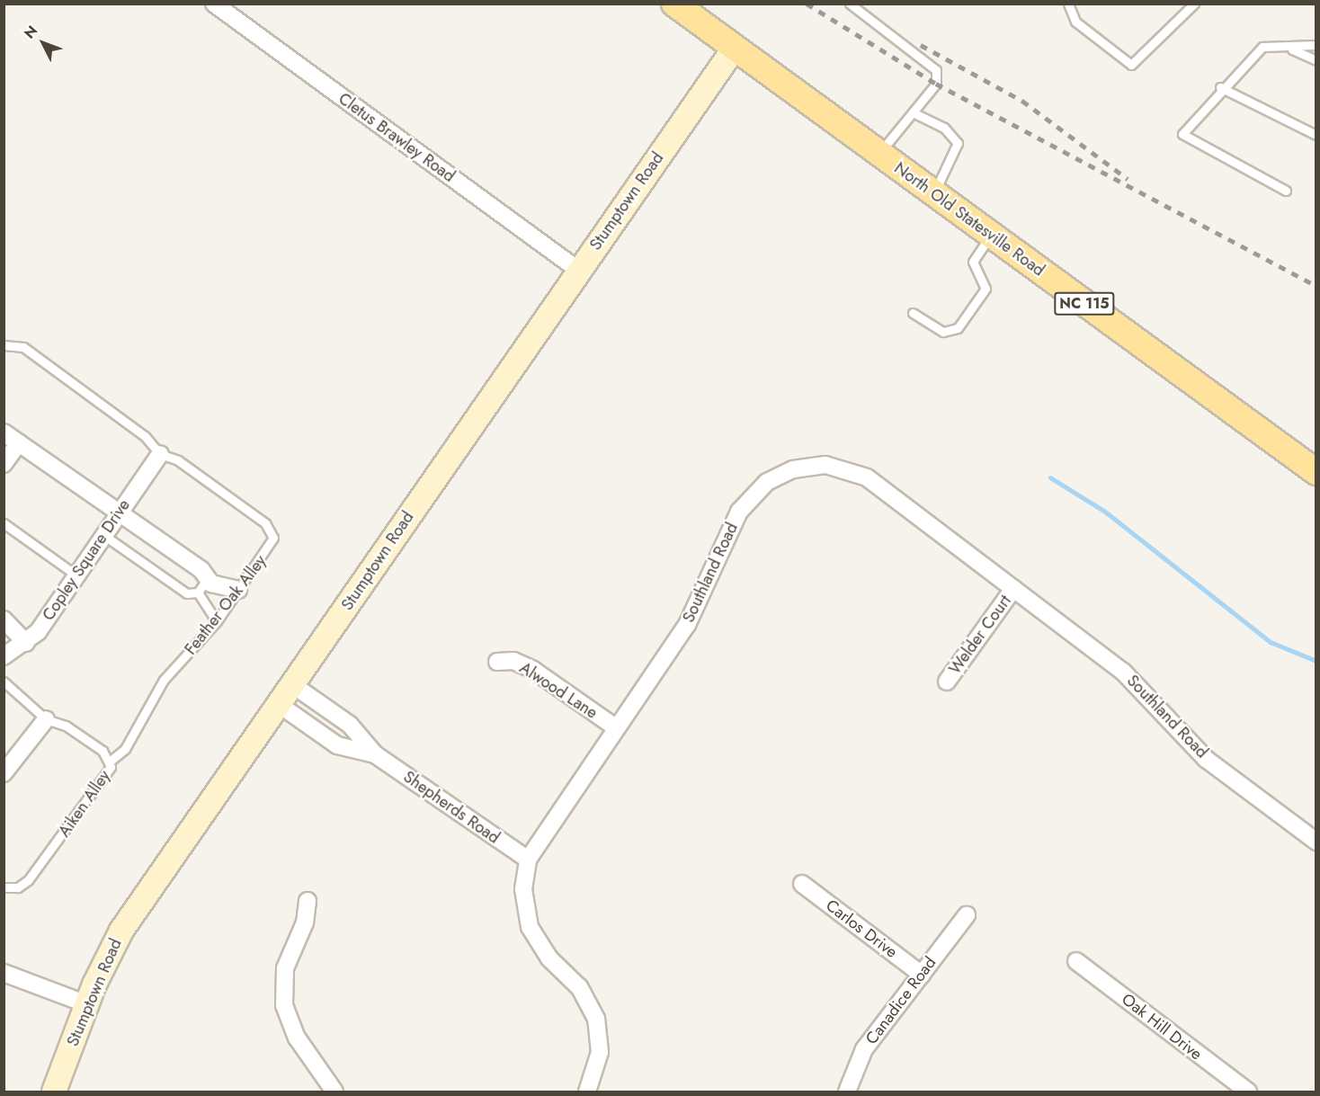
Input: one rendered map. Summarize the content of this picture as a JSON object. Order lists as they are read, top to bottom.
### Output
{
  "streets": {
    "main road": ["North Old Statesville Road", "NC 115"],
    "street": [
      "Cletus Brawley Road",
      "Stumptown Road",
      "Copley Square Drive",
      "Southland Road",
      "Welder Court",
      "Alwood Lane",
      "Shepherds Road",
      "Carlos Drive",
      "Canadice Road",
      "Oak Hill Drive"
    ],
    "lane": ["Feather Oak Alley", "Aiken Alley"]
  },
  "crossings": [
    ["Cletus Brawley Road", "Stumptown Road"],
    ["Stumptown Road", "North Old Statesville Road"],
    ["Stumptown Road", "Shepherds Road"],
    ["Copley Square Drive", "Feather Oak Alley"],
    ["Southland Road", "Welder Court"],
    ["Southland Road", "Alwood Lane"],
    ["Southland Road", "Shepherds Road"],
    ["Feather Oak Alley", "Aiken Alley"],
    ["Carlos Drive", "Canadice Road"]
  ],
  "north": "top left"
}
